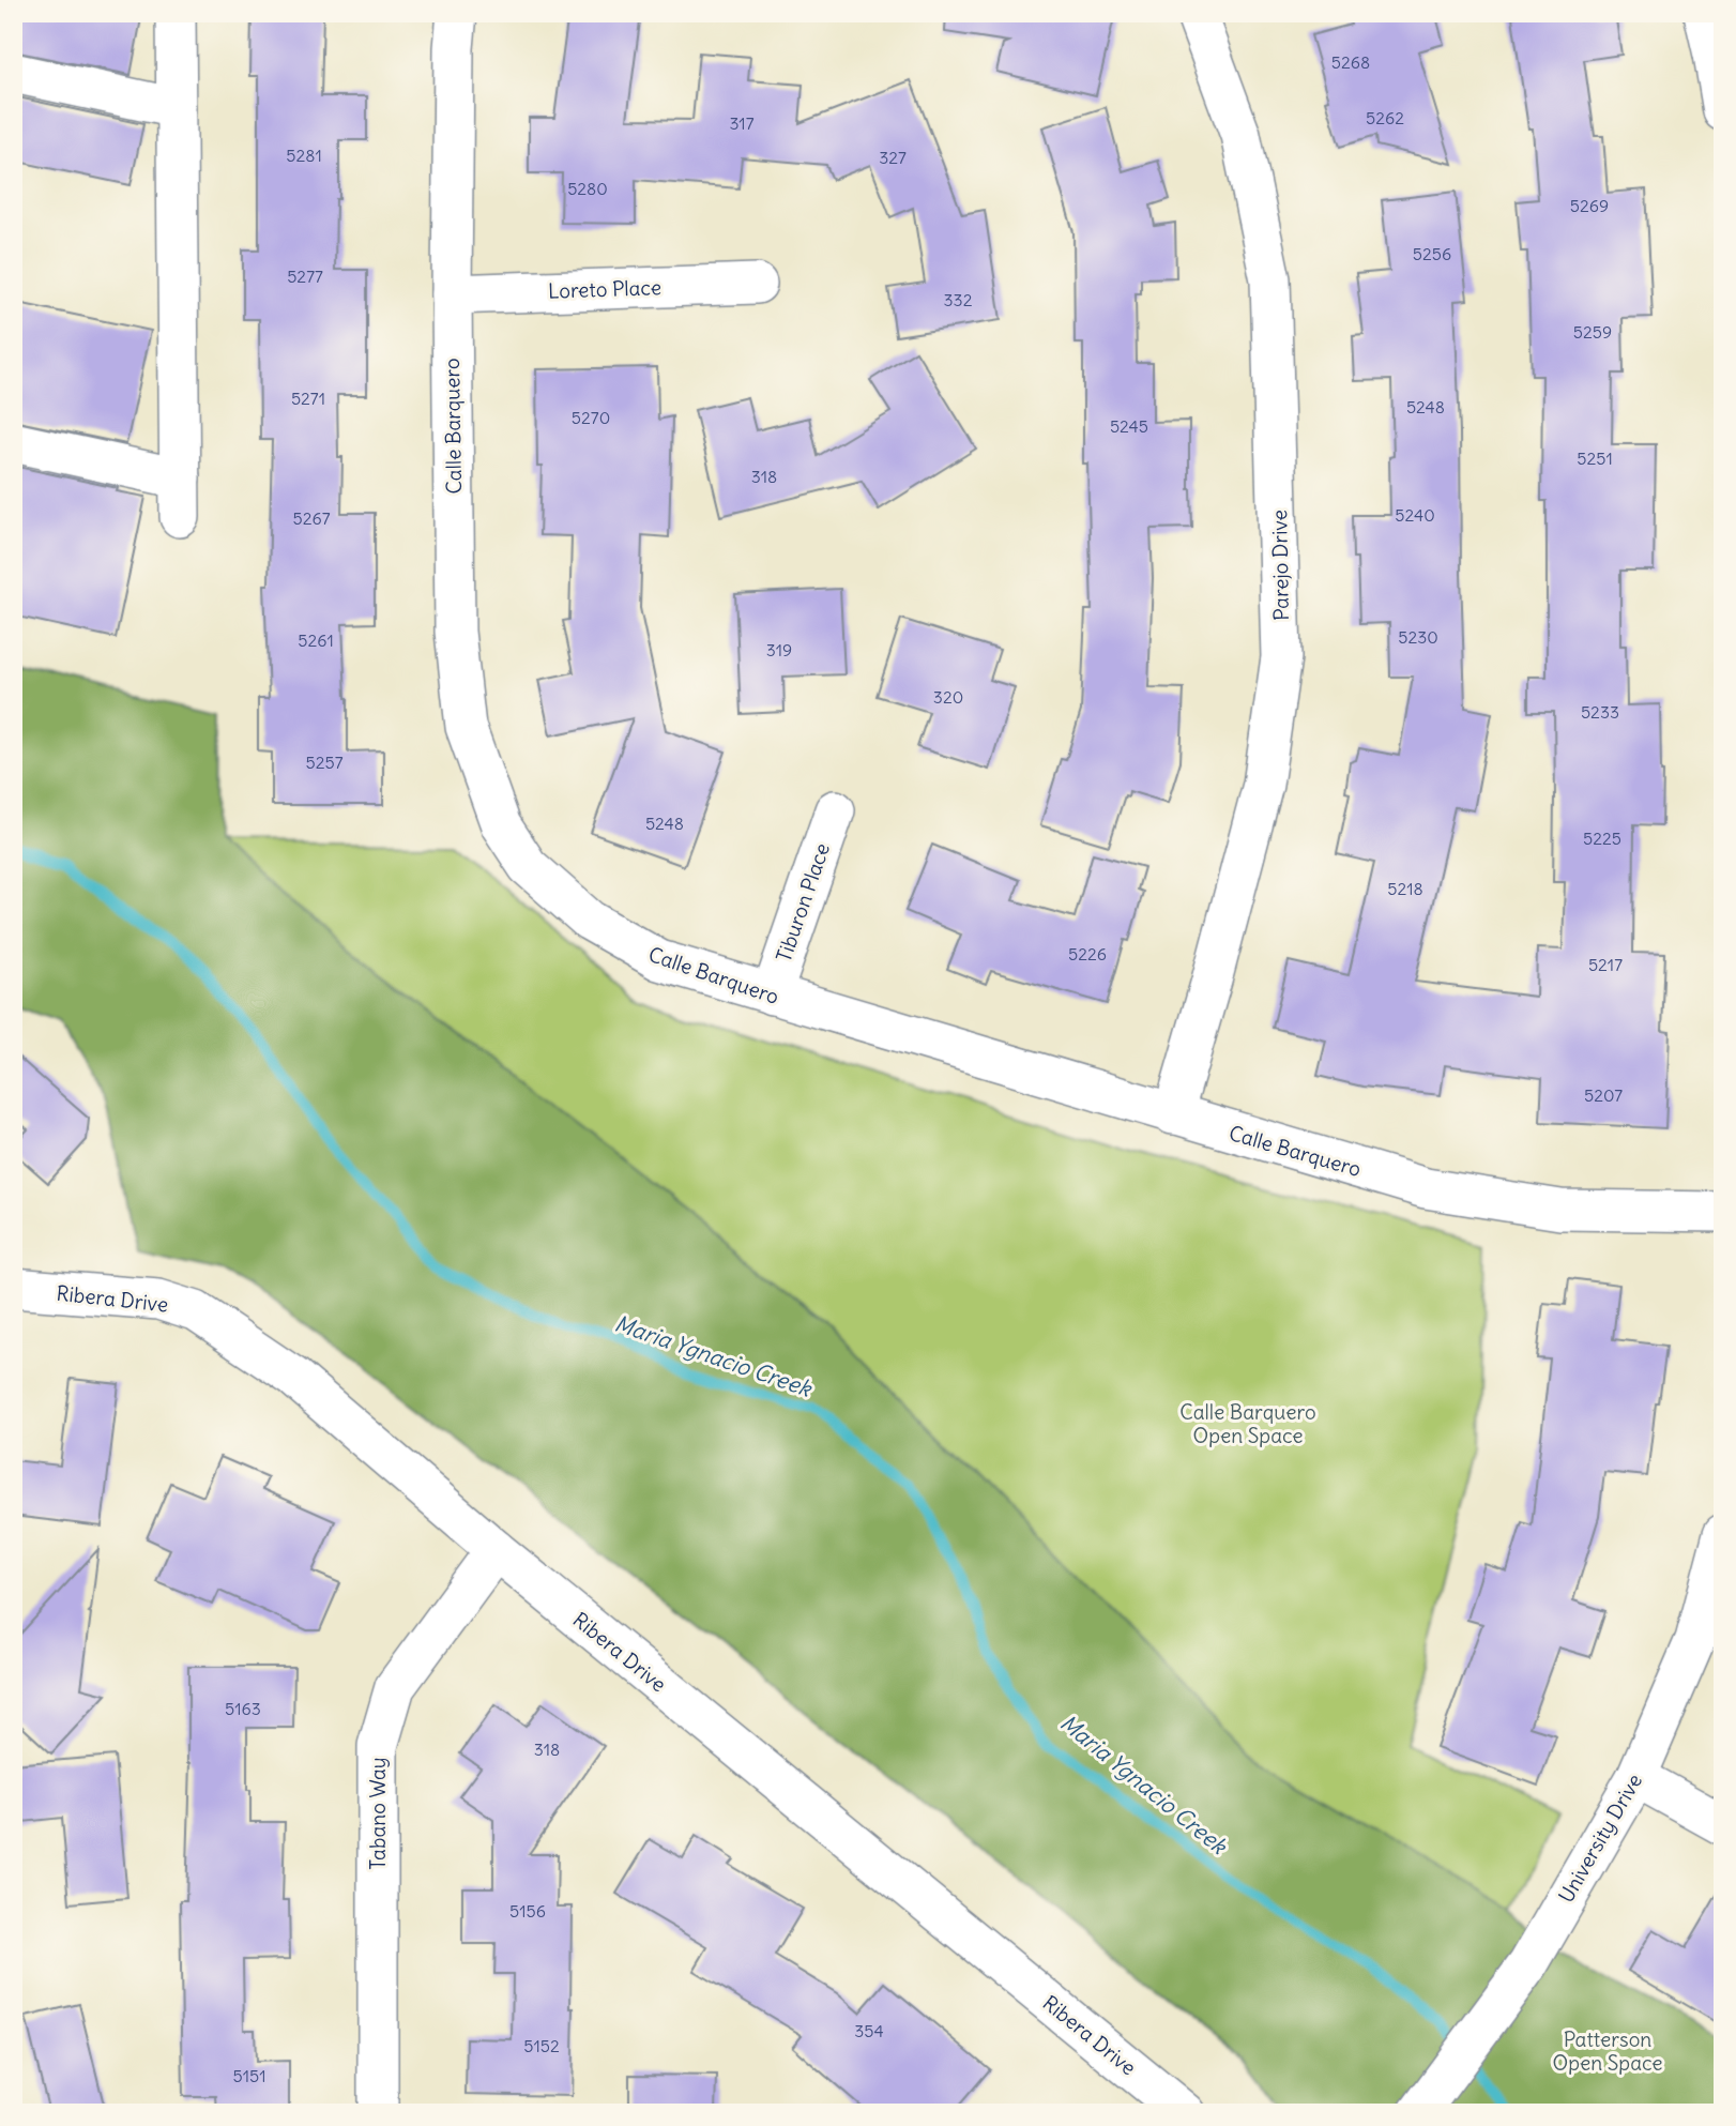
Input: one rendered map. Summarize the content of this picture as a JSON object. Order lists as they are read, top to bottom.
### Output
{
  "streets": {
    "street": [
      "Loreto Place",
      "Calle Barquero",
      "Parejo Drive",
      "Tiburon Place",
      "Ribera Drive",
      "Tabano Way",
      "University Drive"
    ]
  },
  "crossings": [
    ["Loreto Place", "Calle Barquero"],
    ["Calle Barquero", "Parejo Drive"],
    ["Calle Barquero", "Tiburon Place"],
    ["Ribera Drive", "Tabano Way"]
  ],
  "water": ["Maria Ygnacio Creek"],
  "parks": ["Calle Barquero Open Space", "Patterson Open Space"],
  "house_numbers": [
    "5268",
    "5262",
    "317",
    "5281",
    "327",
    "5280",
    "5269",
    "5256",
    "5277",
    "332",
    "5259",
    "5271",
    "5248",
    "5270",
    "5245",
    "5251",
    "318",
    "5240",
    "5267",
    "5230",
    "5261",
    "319",
    "320",
    "5233",
    "5257",
    "5248",
    "5225",
    "5218",
    "5226",
    "5217",
    "5207",
    "5163",
    "318",
    "5156",
    "354",
    "5152",
    "5151"
  ]
}
